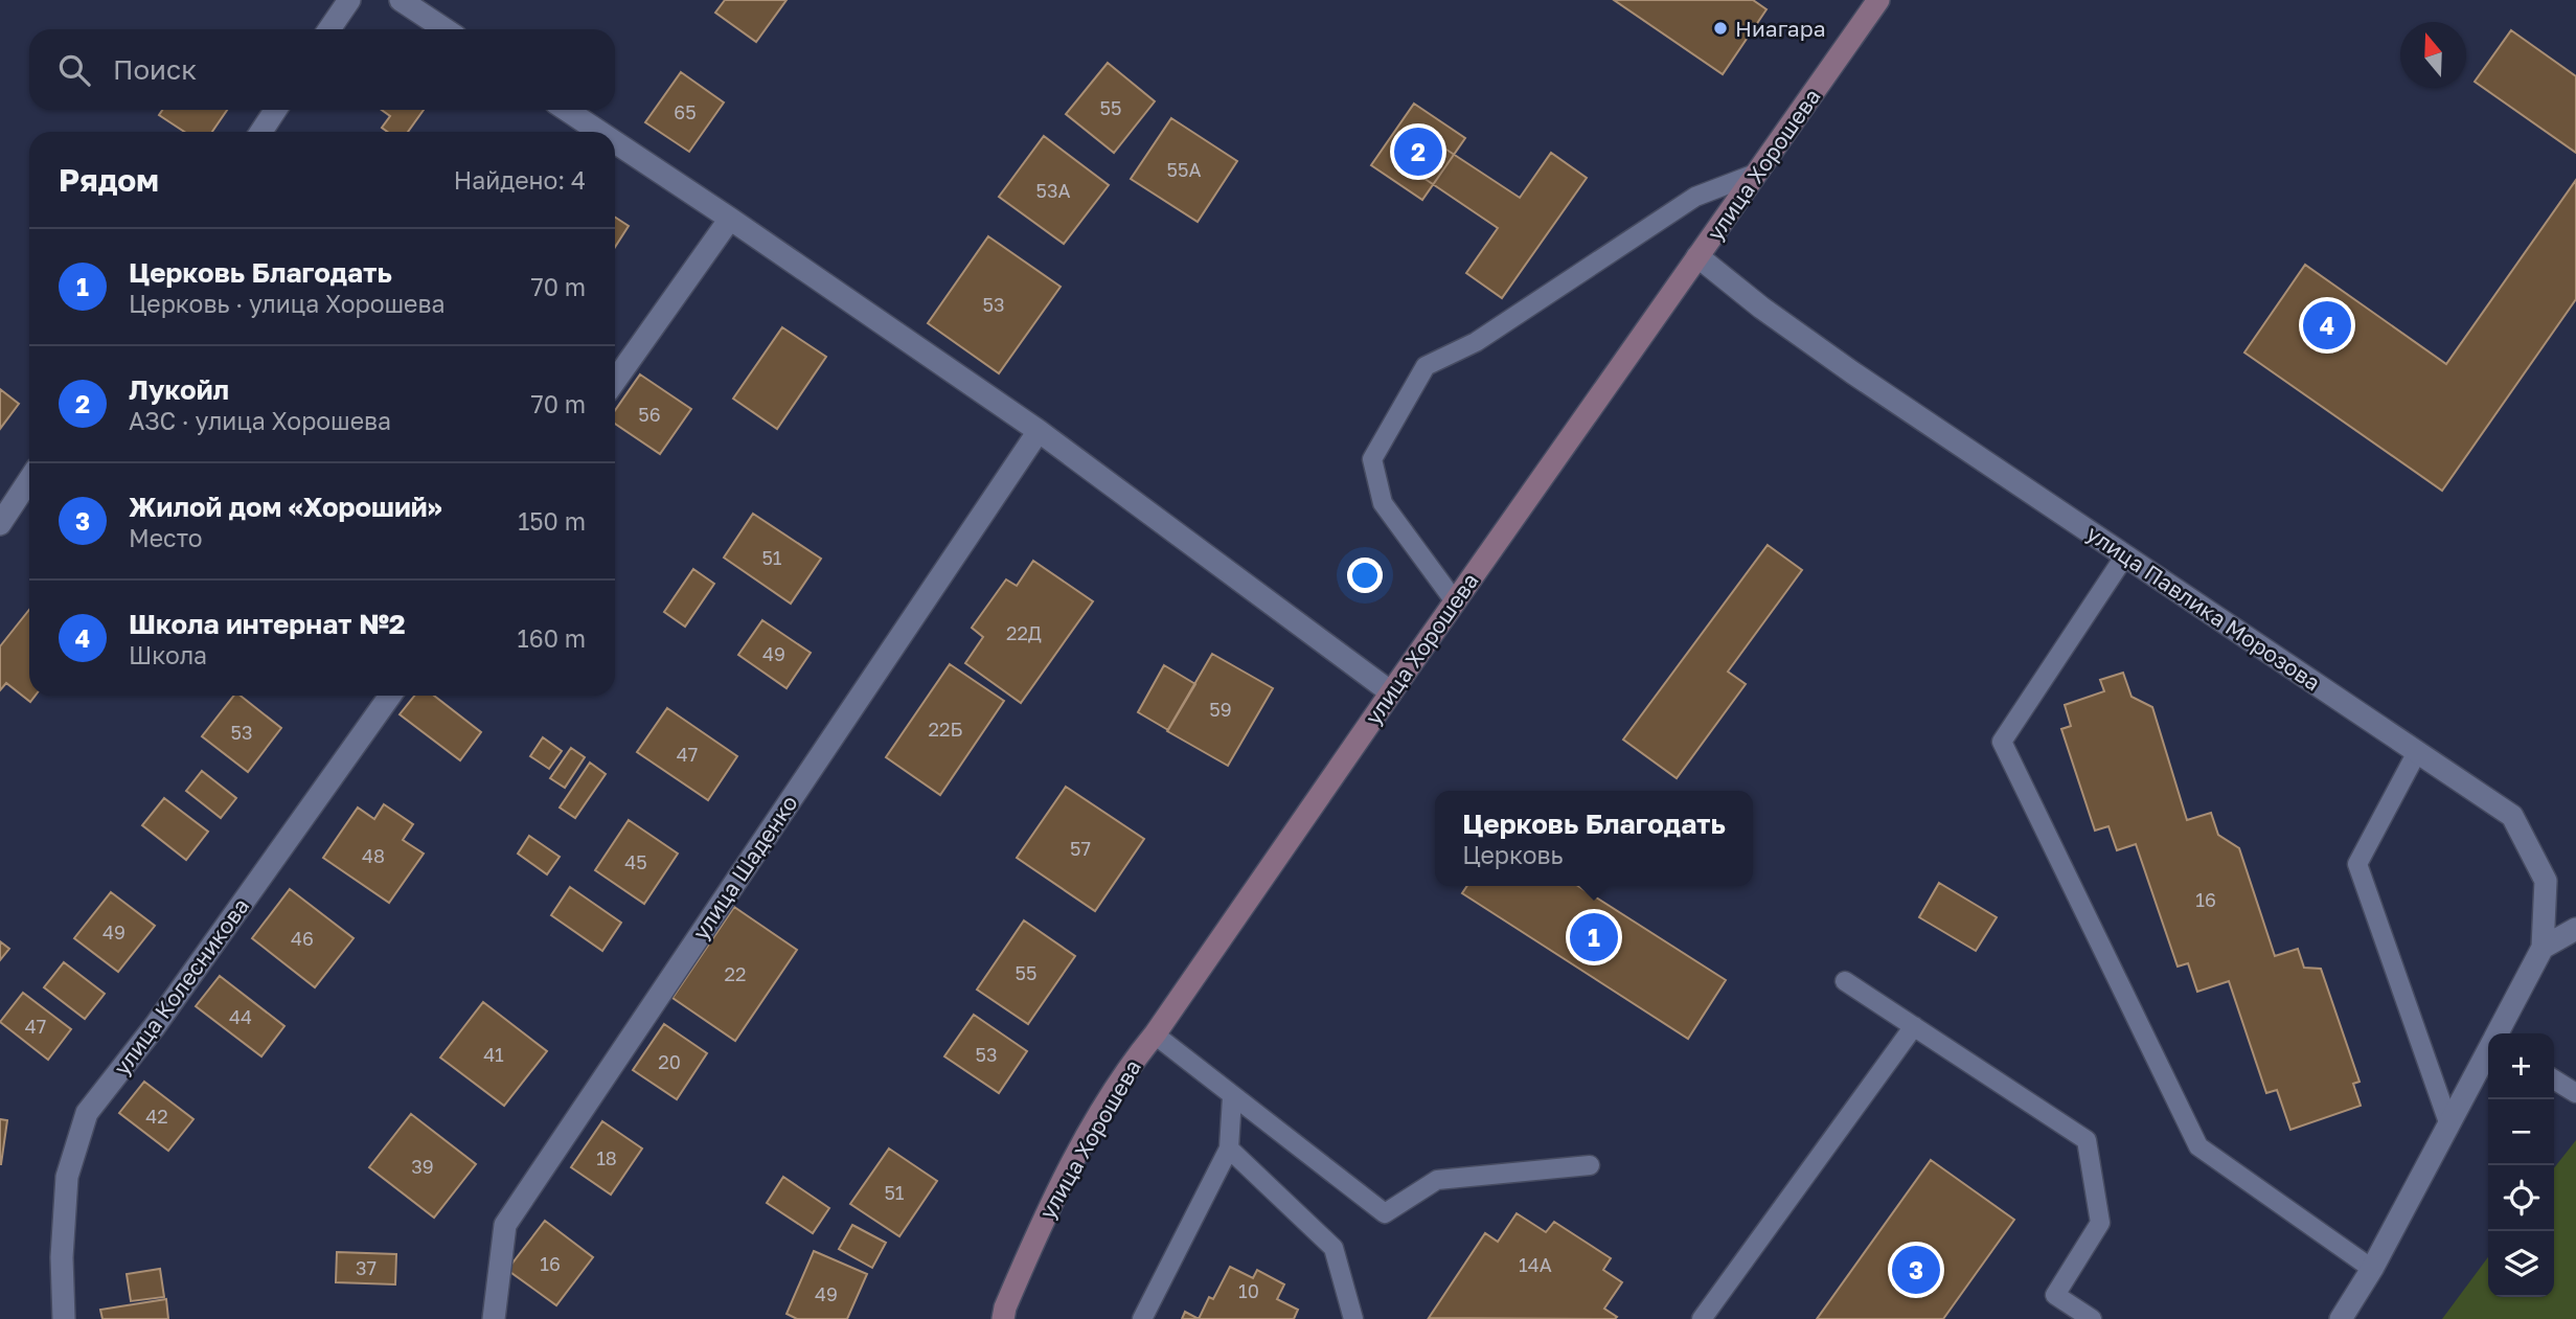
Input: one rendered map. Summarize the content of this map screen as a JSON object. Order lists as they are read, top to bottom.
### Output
{
  "streets": {
    "main road": ["улица Хорошева"],
    "street": ["улица Павлика Морозова", "улица Шаденко", "улица Колесникова"]
  },
  "crossings": [
    ["улица Хорошева", "улица Павлика Морозова"]
  ],
  "places": ["Ниагара"],
  "house_numbers": [
    "55",
    "65",
    "55А",
    "53А",
    "53",
    "56",
    "51",
    "22Д",
    "49",
    "59",
    "22Б",
    "53",
    "47",
    "57",
    "48",
    "45",
    "16",
    "49",
    "46",
    "55",
    "22",
    "44",
    "47",
    "41",
    "53",
    "20",
    "42",
    "18",
    "39",
    "51",
    "16",
    "14А",
    "37",
    "10",
    "49"
  ],
  "north": "top",
  "page": {
    "search": "Поиск",
    "pins": [
      "2",
      "4",
      "1",
      "3"
    ],
    "heading": ["Рядом", "Найдено: 4"],
    "list": [
      {
        "mark": "1",
        "name": "Церковь Благодать",
        "note": "Церковь · улица Хорошева",
        "value": "70 m"
      },
      {
        "mark": "2",
        "name": "Лукойл",
        "note": "АЗС · улица Хорошева",
        "value": "70 m"
      },
      {
        "mark": "3",
        "name": "Жилой дом «Хороший»",
        "note": "Место",
        "value": "150 m"
      },
      {
        "mark": "4",
        "name": "Школа интернат №2",
        "note": "Школа",
        "value": "160 m"
      }
    ],
    "popup": ["Церковь Благодать", "Церковь"],
    "map_buttons": ["+", "−"]
  }
}
